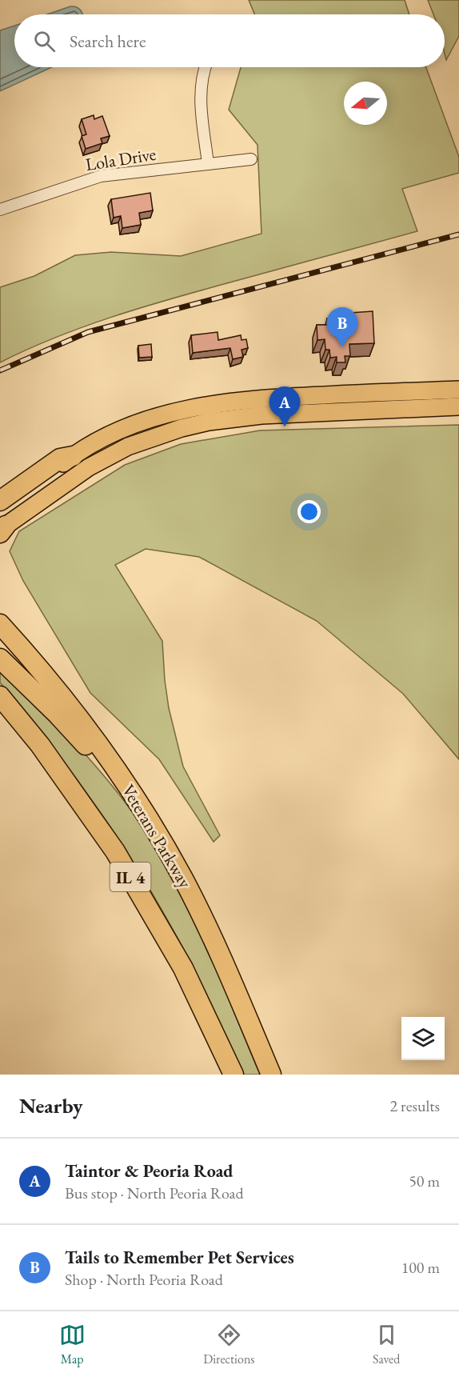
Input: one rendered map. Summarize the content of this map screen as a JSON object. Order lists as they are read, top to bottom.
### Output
{
  "streets": {
    "highway": ["Veterans Parkway", "IL 4"],
    "street": ["Lola Drive"]
  },
  "north": "left",
  "page": {
    "search": "Search here",
    "pins": ["B", "A"],
    "heading": ["Nearby", "2 results"],
    "list": [
      {
        "mark": "A",
        "name": "Taintor & Peoria Road",
        "note": "Bus stop · North Peoria Road",
        "value": "50 m"
      },
      {
        "mark": "B",
        "name": "Tails to Remember Pet Services",
        "note": "Shop · North Peoria Road",
        "value": "100 m"
      }
    ],
    "nav": ["Map", "Directions", "Saved"]
  }
}
